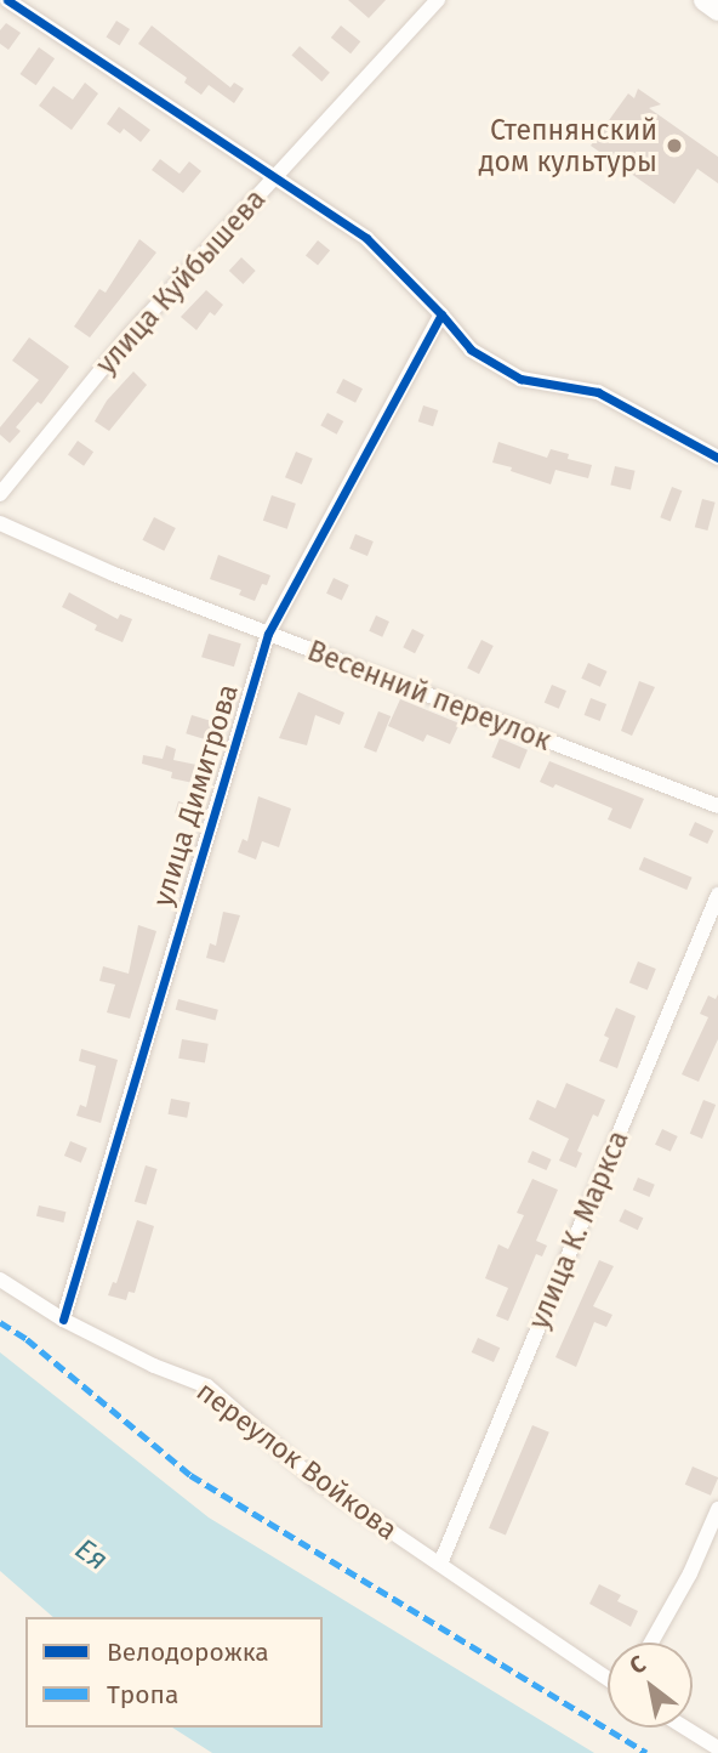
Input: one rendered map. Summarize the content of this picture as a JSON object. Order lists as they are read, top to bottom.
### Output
{
  "streets": {
    "street": [
      "улица Куйбышева",
      "Весенний переулок",
      "улица Димитрова",
      "улица К. Маркса",
      "переулок Войкова"
    ]
  },
  "crossings": [
    ["Весенний переулок", "улица Димитрова"],
    ["улица Димитрова", "переулок Войкова"],
    ["улица К. Маркса", "переулок Войкова"]
  ],
  "water": ["Ея"],
  "places": ["Степнянский дом культуры"],
  "legend": ["Велодорожка", "Тропа"],
  "north": "top left"
}
